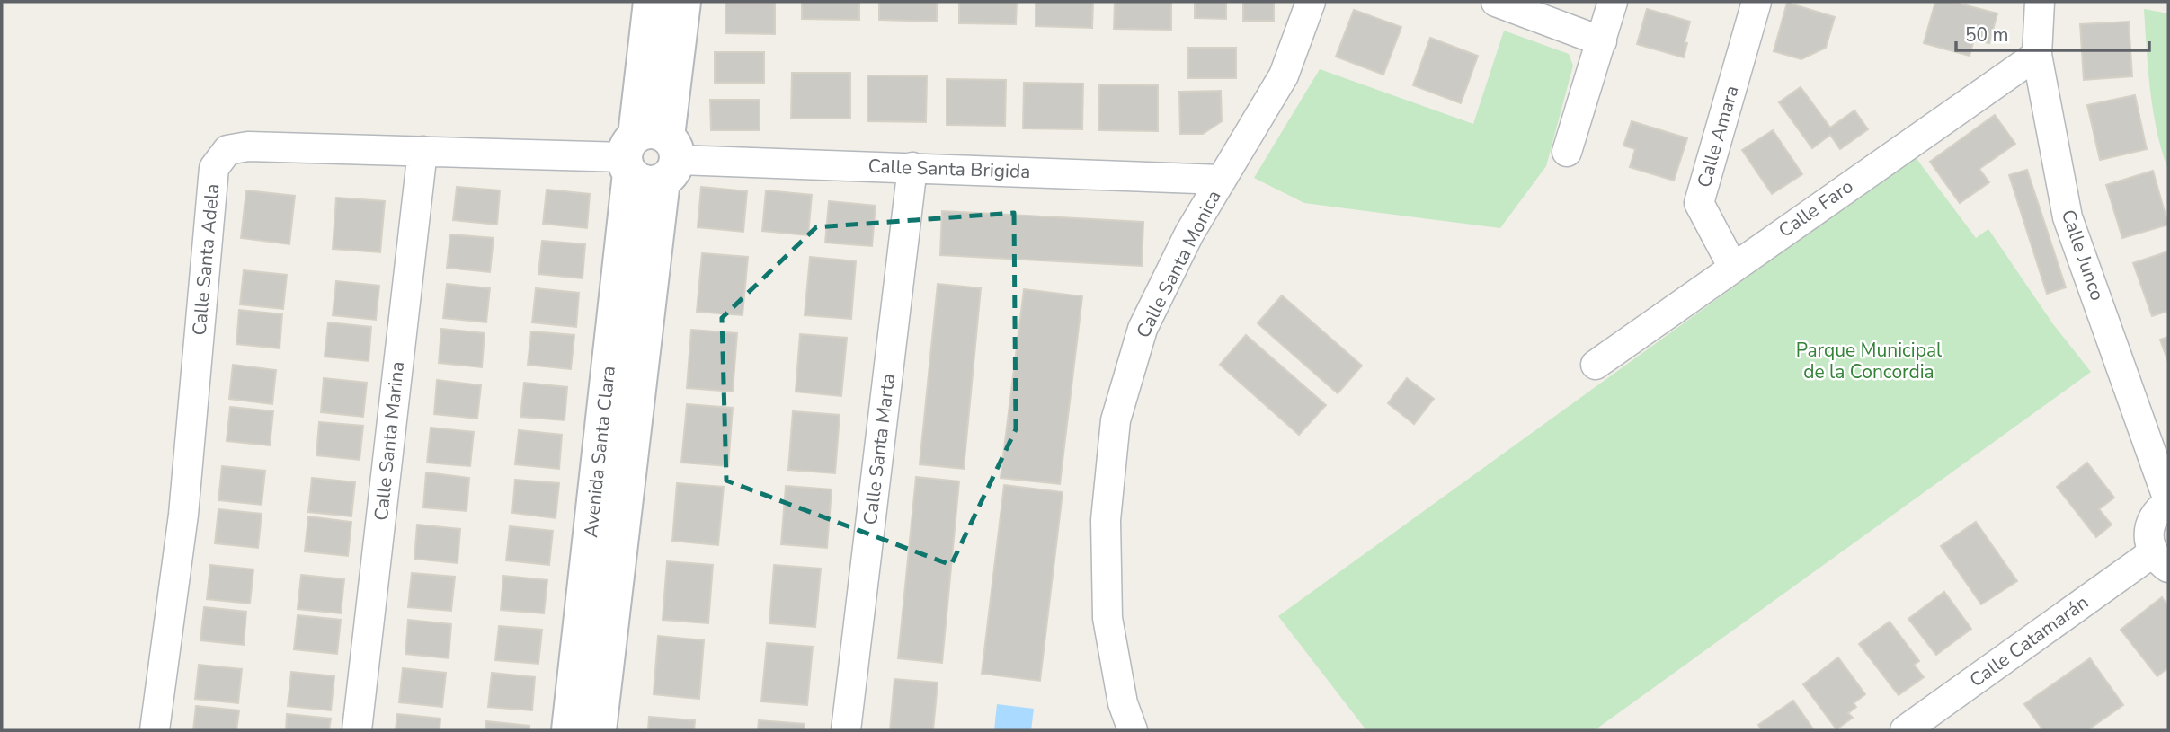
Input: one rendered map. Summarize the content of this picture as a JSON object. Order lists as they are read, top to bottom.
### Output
{
  "streets": {
    "street": [
      "Calle Amara",
      "Calle Santa Brigida",
      "Calle Faro",
      "Calle Junco",
      "Calle Santa Adela",
      "Calle Santa Monica",
      "Calle Santa Marina",
      "Calle Santa Marta",
      "Avenida Santa Clara",
      "Calle Catamarán"
    ]
  },
  "crossings": [
    ["Calle Amara", "Calle Faro"],
    ["Calle Santa Brigida", "Calle Santa Adela"],
    ["Calle Santa Brigida", "Calle Santa Monica"],
    ["Calle Santa Brigida", "Calle Santa Marta"],
    ["Calle Santa Brigida", "Avenida Santa Clara"],
    ["Calle Faro", "Calle Junco"],
    ["Calle Santa Adela", "Calle Santa Marina"],
    ["Calle Santa Adela", "Avenida Santa Clara"]
  ],
  "parks": ["Parque Municipal de la Concordia"],
  "scale_bar": "50 m"
}
